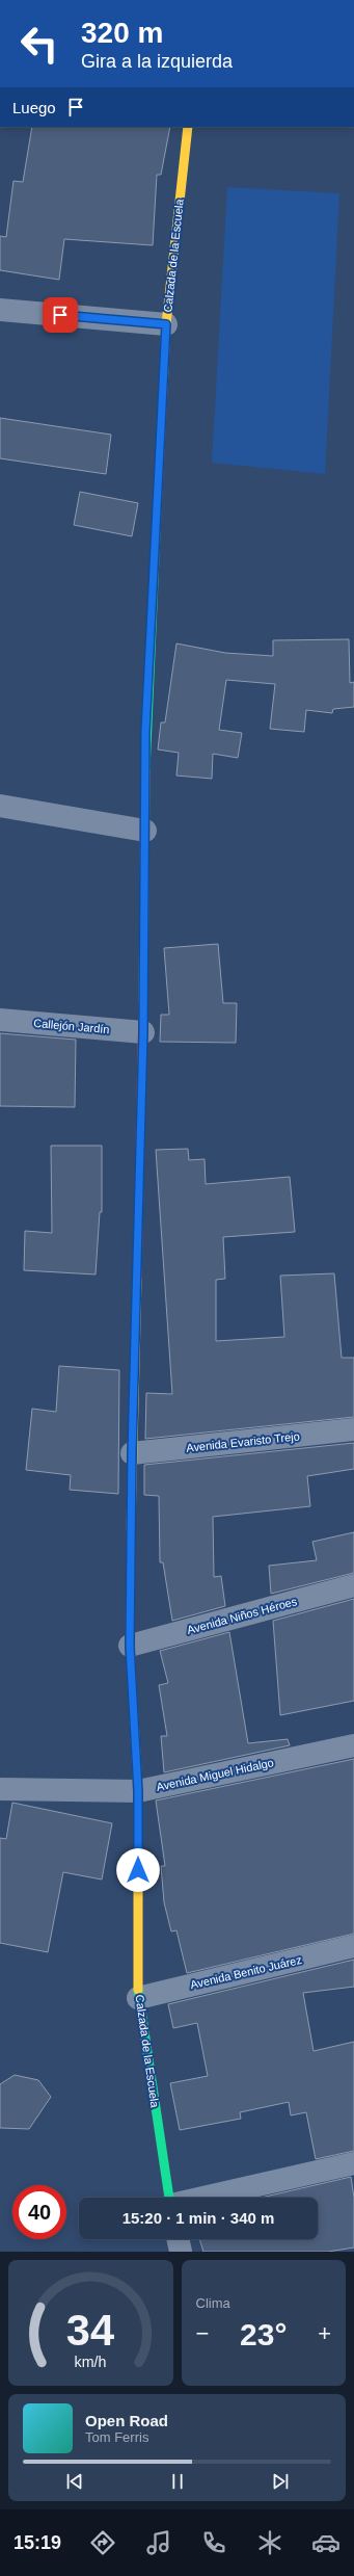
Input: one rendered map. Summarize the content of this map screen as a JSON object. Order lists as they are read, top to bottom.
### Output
{
  "streets": {
    "street": [
      "Calzada de la Escuela",
      "Callejón Jardín",
      "Avenida Evaristo Trejo",
      "Avenida Niños Héroes",
      "Avenida Miguel Hidalgo",
      "Avenida Benito Juárez"
    ]
  },
  "crossings": [
    ["Calzada de la Escuela", "Callejón Jardín"],
    ["Calzada de la Escuela", "Avenida Evaristo Trejo"],
    ["Calzada de la Escuela", "Avenida Niños Héroes"],
    ["Calzada de la Escuela", "Avenida Miguel Hidalgo"],
    ["Calzada de la Escuela", "Avenida Benito Juárez"]
  ],
  "page": {
    "turn": ["320 m", "Gira a la izquierda"],
    "then": "Luego",
    "limit": "40",
    "trip": "15:20 · 1 min · 340 m",
    "tile": "Clima",
    "heat": ["−", "23°", "+"],
    "song": ["Open Road", "Tom Ferris"],
    "tabs": "15:19",
    "gauge": ["34", "km/h"]
  }
}
